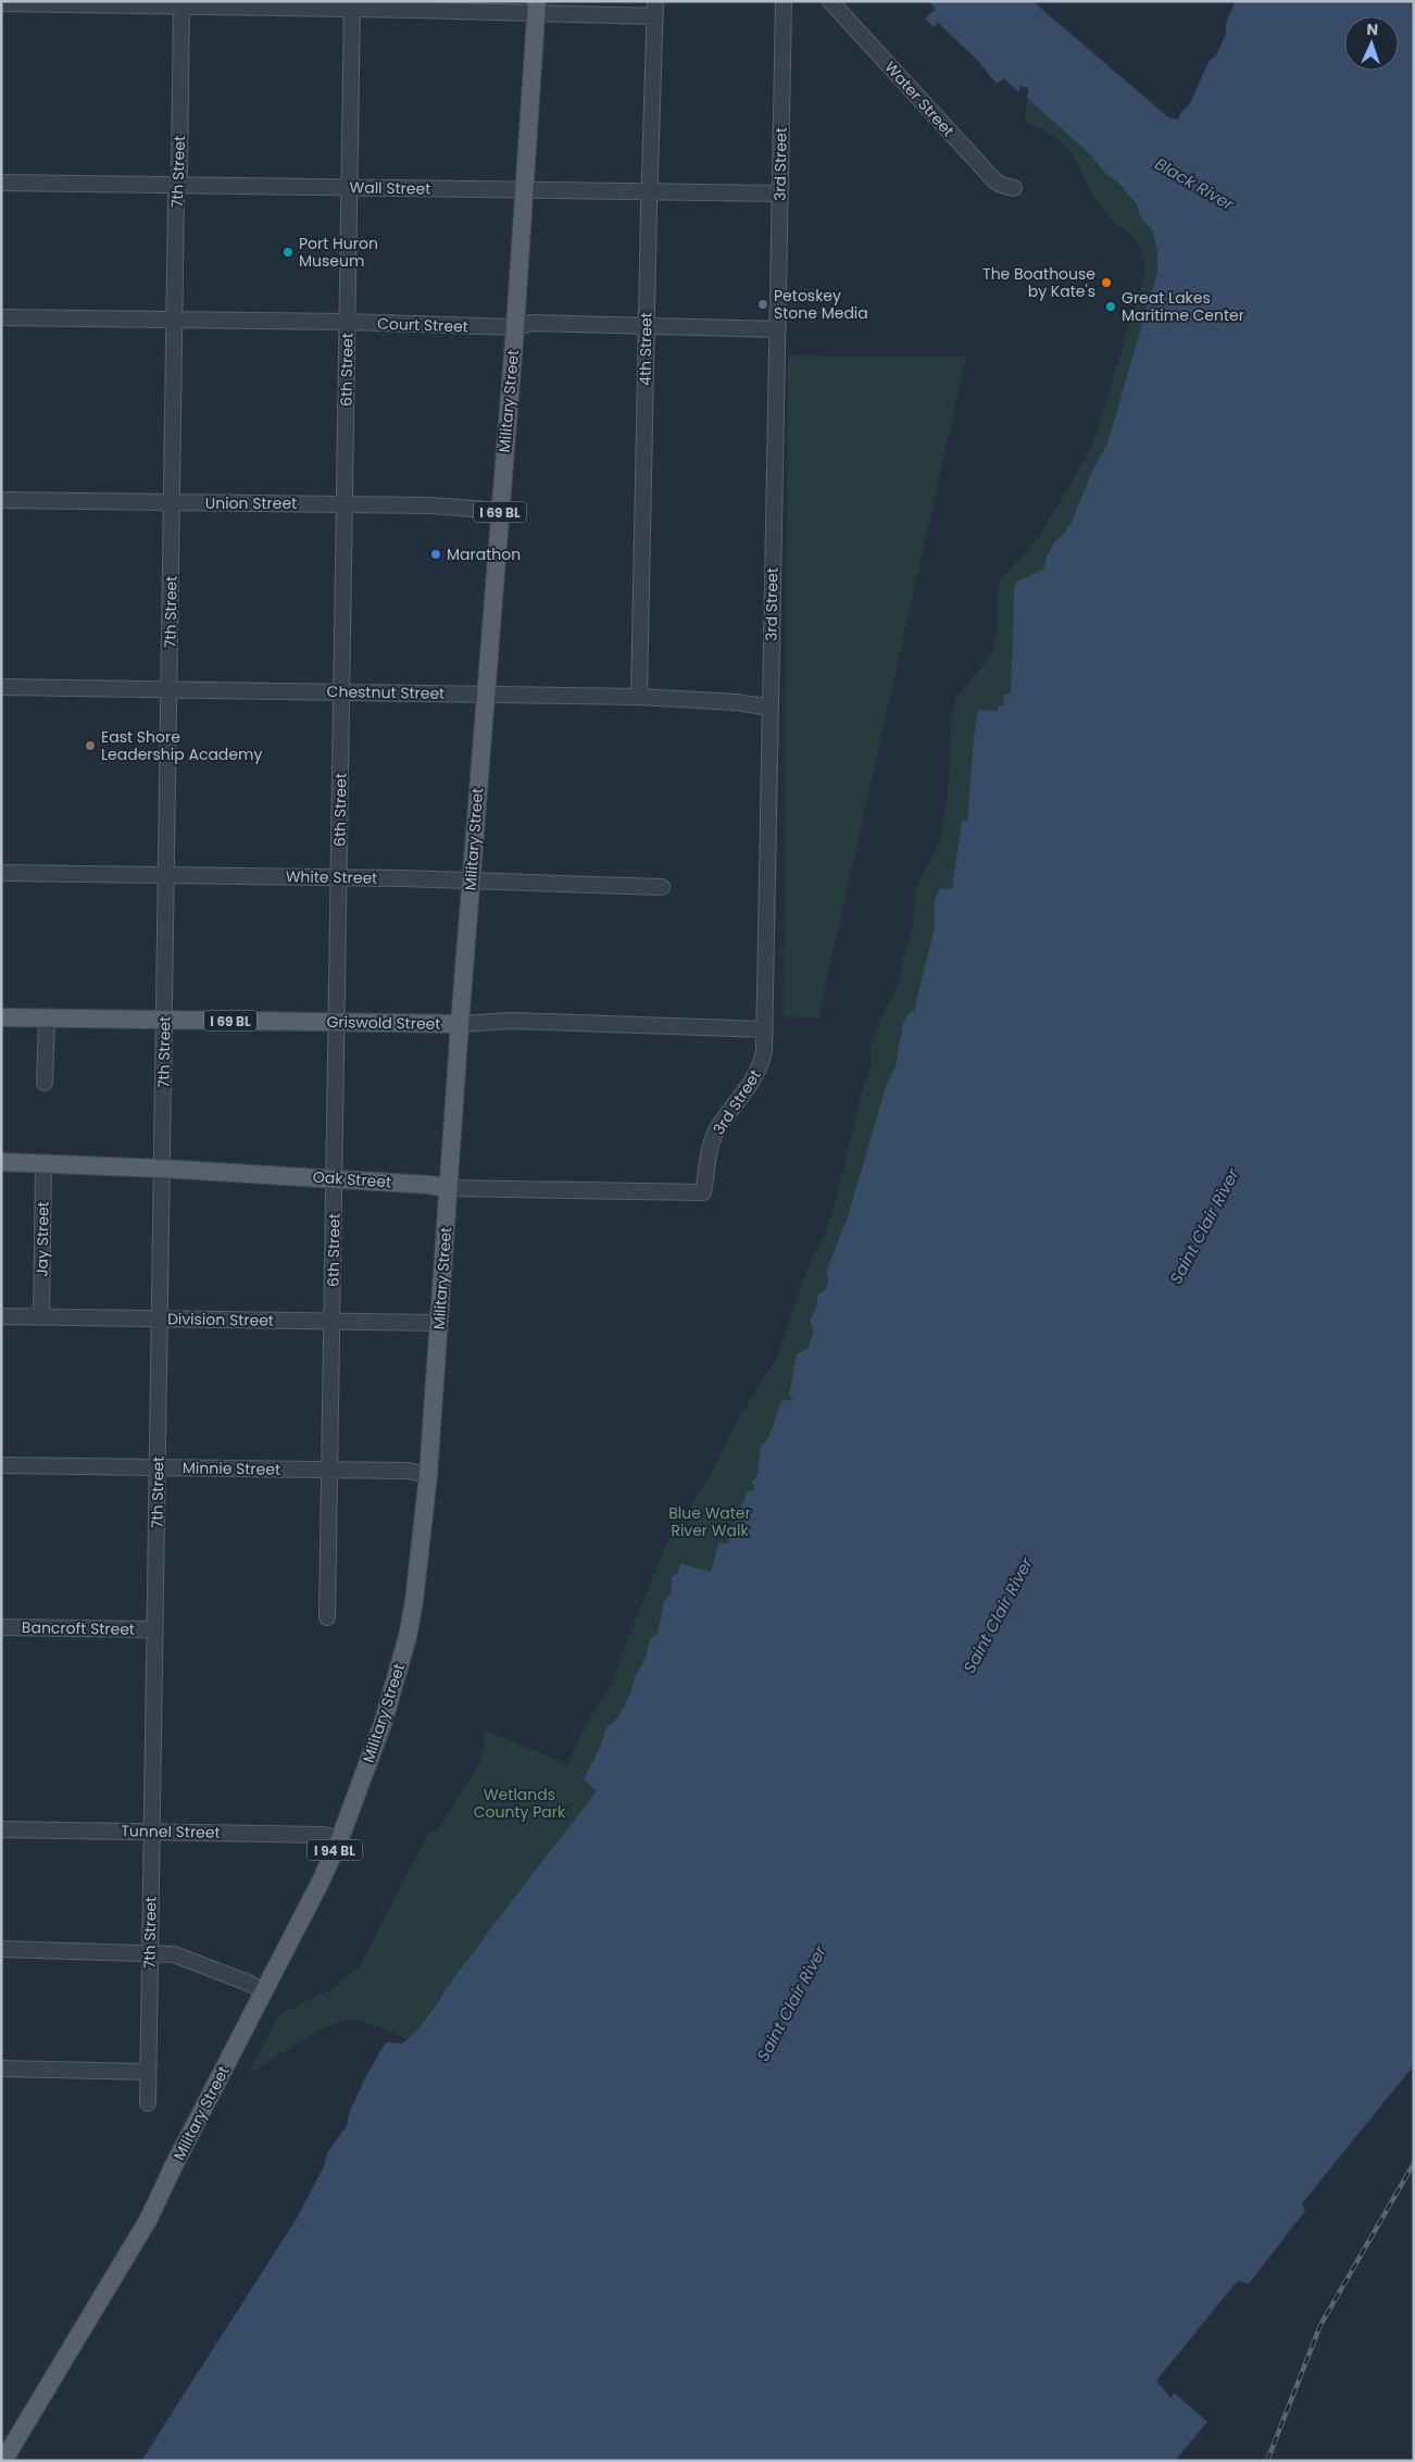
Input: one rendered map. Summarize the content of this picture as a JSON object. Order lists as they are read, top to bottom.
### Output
{
  "streets": {
    "main road": [
      "Military Street",
      "I 69 BL",
      "Griswold Street",
      "Oak Street",
      "I 94 BL"
    ],
    "street": [
      "Water Street",
      "3rd Street",
      "7th Street",
      "Wall Street",
      "Court Street",
      "4th Street",
      "6th Street",
      "Union Street",
      "Chestnut Street",
      "White Street",
      "Jay Street",
      "Division Street",
      "Minnie Street",
      "Bancroft Street",
      "Tunnel Street"
    ]
  },
  "crossings": [
    ["3rd Street", "Wall Street"],
    ["3rd Street", "Court Street"],
    ["3rd Street", "Chestnut Street"],
    ["3rd Street", "Griswold Street"],
    ["3rd Street", "Oak Street"],
    ["7th Street", "Wall Street"],
    ["7th Street", "Court Street"],
    ["7th Street", "Union Street"],
    ["7th Street", "Chestnut Street"],
    ["7th Street", "White Street"],
    ["7th Street", "Griswold Street"],
    ["7th Street", "Oak Street"],
    ["7th Street", "Division Street"],
    ["7th Street", "Minnie Street"],
    ["7th Street", "Bancroft Street"],
    ["7th Street", "Tunnel Street"],
    ["Wall Street", "4th Street"],
    ["Wall Street", "6th Street"],
    ["Wall Street", "Military Street"],
    ["Court Street", "4th Street"],
    ["Court Street", "6th Street"],
    ["Court Street", "Military Street"],
    ["4th Street", "Chestnut Street"],
    ["6th Street", "Union Street"],
    ["6th Street", "Chestnut Street"],
    ["6th Street", "White Street"],
    ["6th Street", "Griswold Street"],
    ["6th Street", "Oak Street"],
    ["6th Street", "Division Street"],
    ["6th Street", "Minnie Street"],
    ["Military Street", "Union Street"],
    ["Military Street", "Chestnut Street"],
    ["Military Street", "White Street"],
    ["Military Street", "Griswold Street"],
    ["Military Street", "Oak Street"],
    ["Military Street", "Division Street"],
    ["Military Street", "Minnie Street"],
    ["Military Street", "Tunnel Street"],
    ["Oak Street", "Jay Street"],
    ["Jay Street", "Division Street"]
  ],
  "water": ["Black River", "Saint Clair River"],
  "parks": ["Blue Water River Walk", "Wetlands County Park"],
  "places": [
    "Port Huron Museum",
    "The Boathouse by Kate's",
    "Petoskey Stone Media",
    "Great Lakes Maritime Center",
    "Marathon",
    "East Shore Leadership Academy"
  ],
  "north": "top"
}
